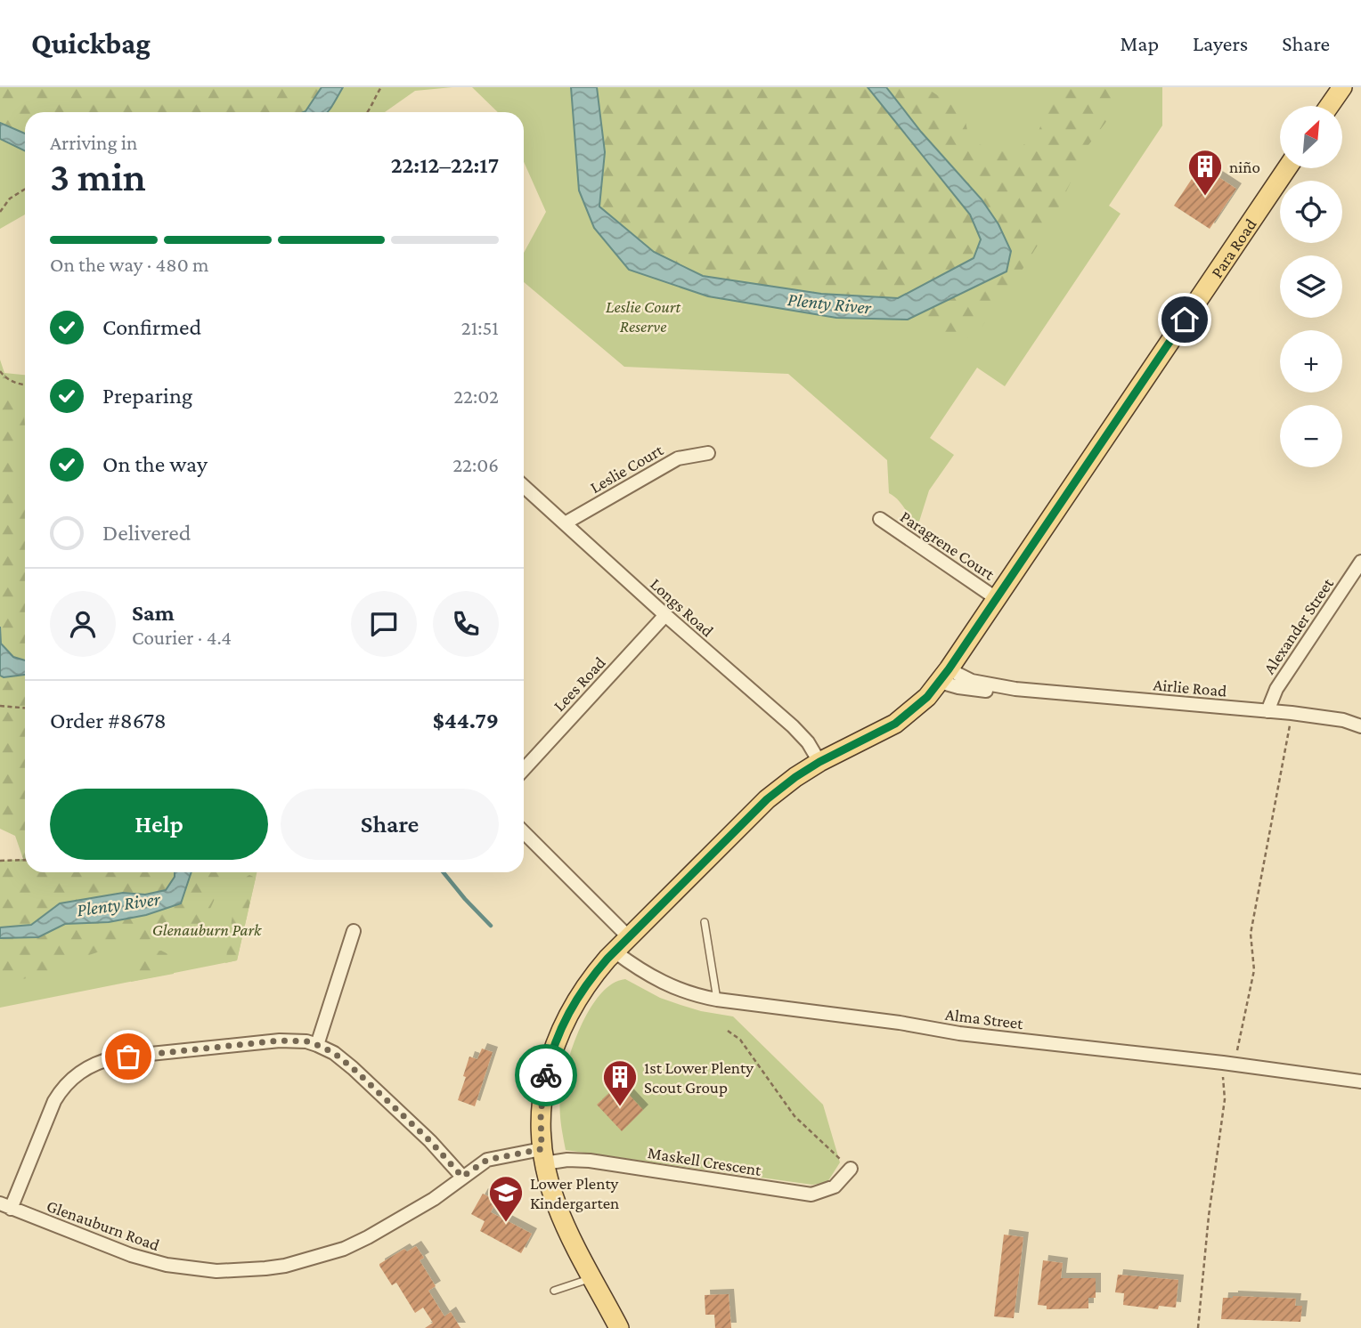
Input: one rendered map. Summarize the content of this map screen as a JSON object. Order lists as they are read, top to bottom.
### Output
{
  "streets": {
    "main road": ["Para Road"],
    "street": [
      "Leslie Court",
      "Paragrene Court",
      "Longs Road",
      "Alexander Street",
      "Lees Road",
      "Airlie Road",
      "Alma Street",
      "Maskell Crescent",
      "Glenauburn Road"
    ]
  },
  "crossings": [
    ["Para Road", "Paragrene Court"],
    ["Para Road", "Longs Road"],
    ["Para Road", "Airlie Road"],
    ["Para Road", "Alma Street"],
    ["Para Road", "Maskell Crescent"],
    ["Para Road", "Glenauburn Road"],
    ["Leslie Court", "Longs Road"],
    ["Longs Road", "Lees Road"],
    ["Alexander Street", "Airlie Road"],
    ["Maskell Crescent", "Glenauburn Road"]
  ],
  "water": ["Plenty River"],
  "parks": ["Leslie Court Reserve", "Glenauburn Park"],
  "places": {
    "building": ["niño", "1st Lower Plenty Scout Group"],
    "school or university": ["Lower Plenty Kindergarten"]
  },
  "north": "top right",
  "page": {
    "header": "Quickbag",
    "nav": ["Map", "Layers", "Share"],
    "map_buttons": ["+", "−"],
    "heading": ["3 min", "Arriving in", "22:12–22:17"],
    "panel": [
      "Sam",
      "Courier · 4.4",
      "Order #8678",
      "$44.79"
    ],
    "bar": "On the way · 480 m",
    "list": [
      ["Confirmed", "21:51"],
      ["Preparing", "22:02"],
      ["On the way", "22:06"],
      "Delivered"
    ],
    "buttons": ["Help", "Share"]
  }
}
